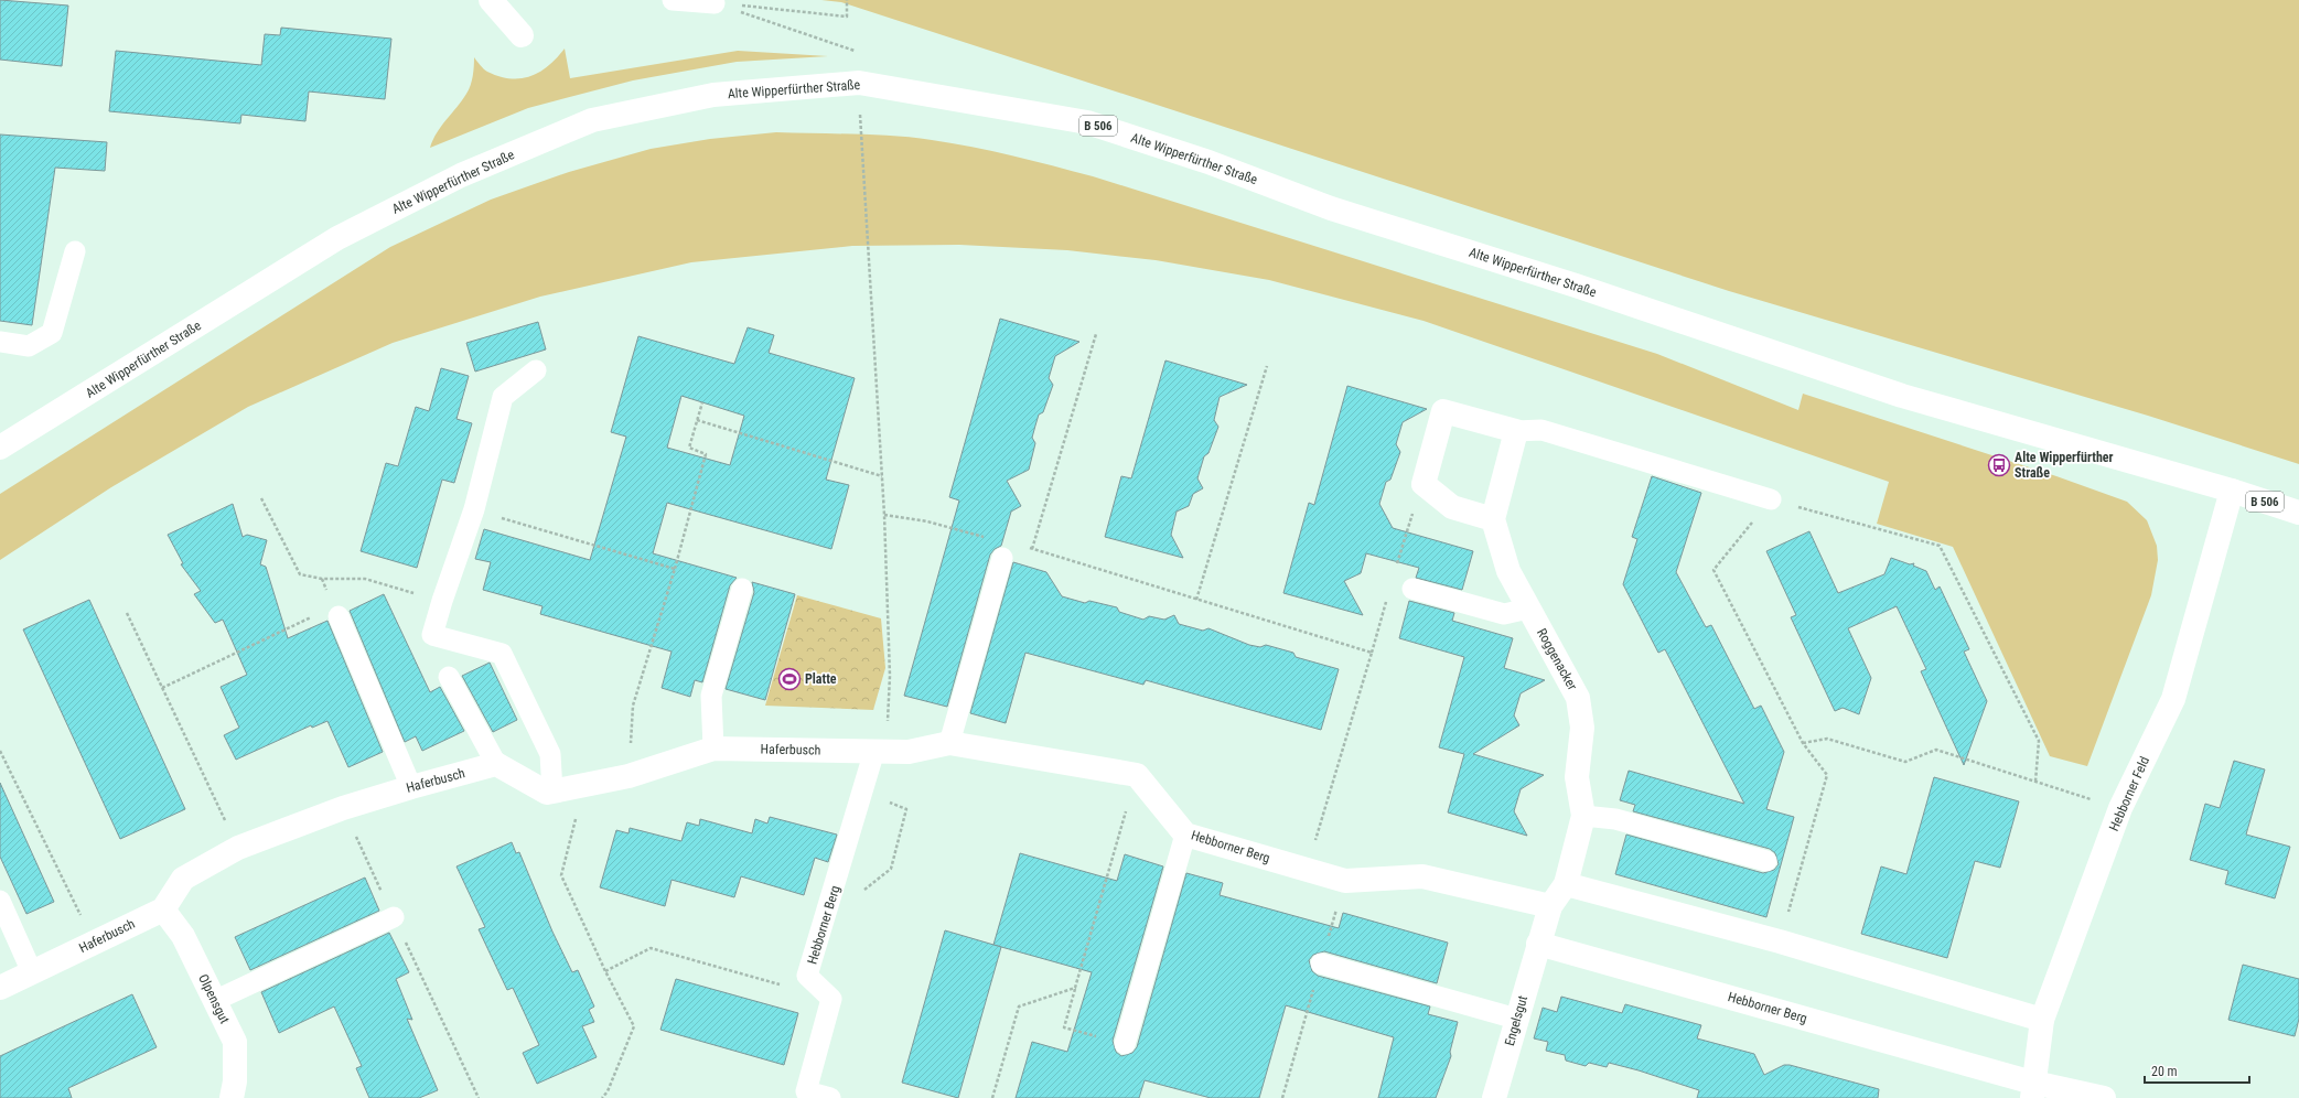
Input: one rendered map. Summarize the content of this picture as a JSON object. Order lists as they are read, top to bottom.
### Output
{
  "streets": {
    "street": [
      "Alte Wipperfürther Straße",
      "B 506",
      "Roggenacker",
      "Haferbusch",
      "Hebborner Feld",
      "Hebborner Berg",
      "Olpensgut",
      "Engelsgut"
    ]
  },
  "crossings": [
    ["Alte Wipperfürther Straße", "Hebborner Feld"],
    ["Haferbusch", "Hebborner Berg"],
    ["Haferbusch", "Olpensgut"],
    ["Hebborner Feld", "Hebborner Berg"],
    ["Hebborner Berg", "Engelsgut"]
  ],
  "places": {
    "bus stop": ["Alte Wipperfürther Straße"],
    "sports": ["Platte"]
  },
  "scale_bar": "20 m"
}
